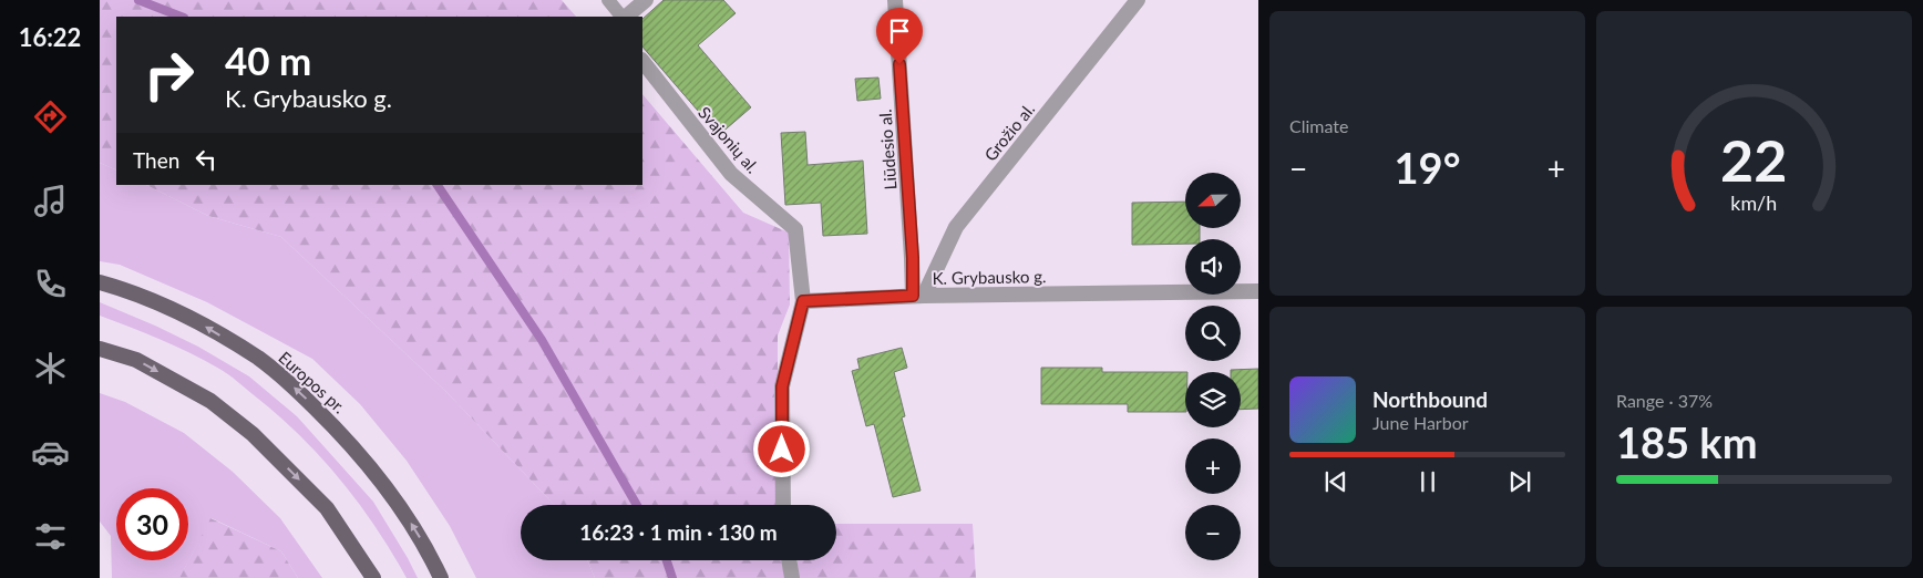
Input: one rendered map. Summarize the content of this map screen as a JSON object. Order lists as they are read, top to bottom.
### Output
{
  "streets": {
    "main road": ["Europos pr."],
    "street": [
      "Grožio al.",
      "Svajonių al.",
      "Liūdesio al.",
      "K. Grybausko g."
    ]
  },
  "crossings": [
    ["Grožio al.", "Liūdesio al."],
    ["Grožio al.", "K. Grybausko g."],
    ["Svajonių al.", "K. Grybausko g."],
    ["Liūdesio al.", "K. Grybausko g."]
  ],
  "north": "left",
  "page": {
    "tabs": "16:22",
    "tile": [
      "Climate",
      ["Range · 37%", "185 km"]
    ],
    "turn": ["40 m", "K. Grybausko g."],
    "then": "Then",
    "heat": ["−", "19°", "+"],
    "map_buttons": ["+", "−"],
    "song": ["Northbound", "June Harbor"],
    "limit": "30",
    "trip": "16:23 · 1 min · 130 m",
    "gauge": ["22", "km/h"]
  }
}
